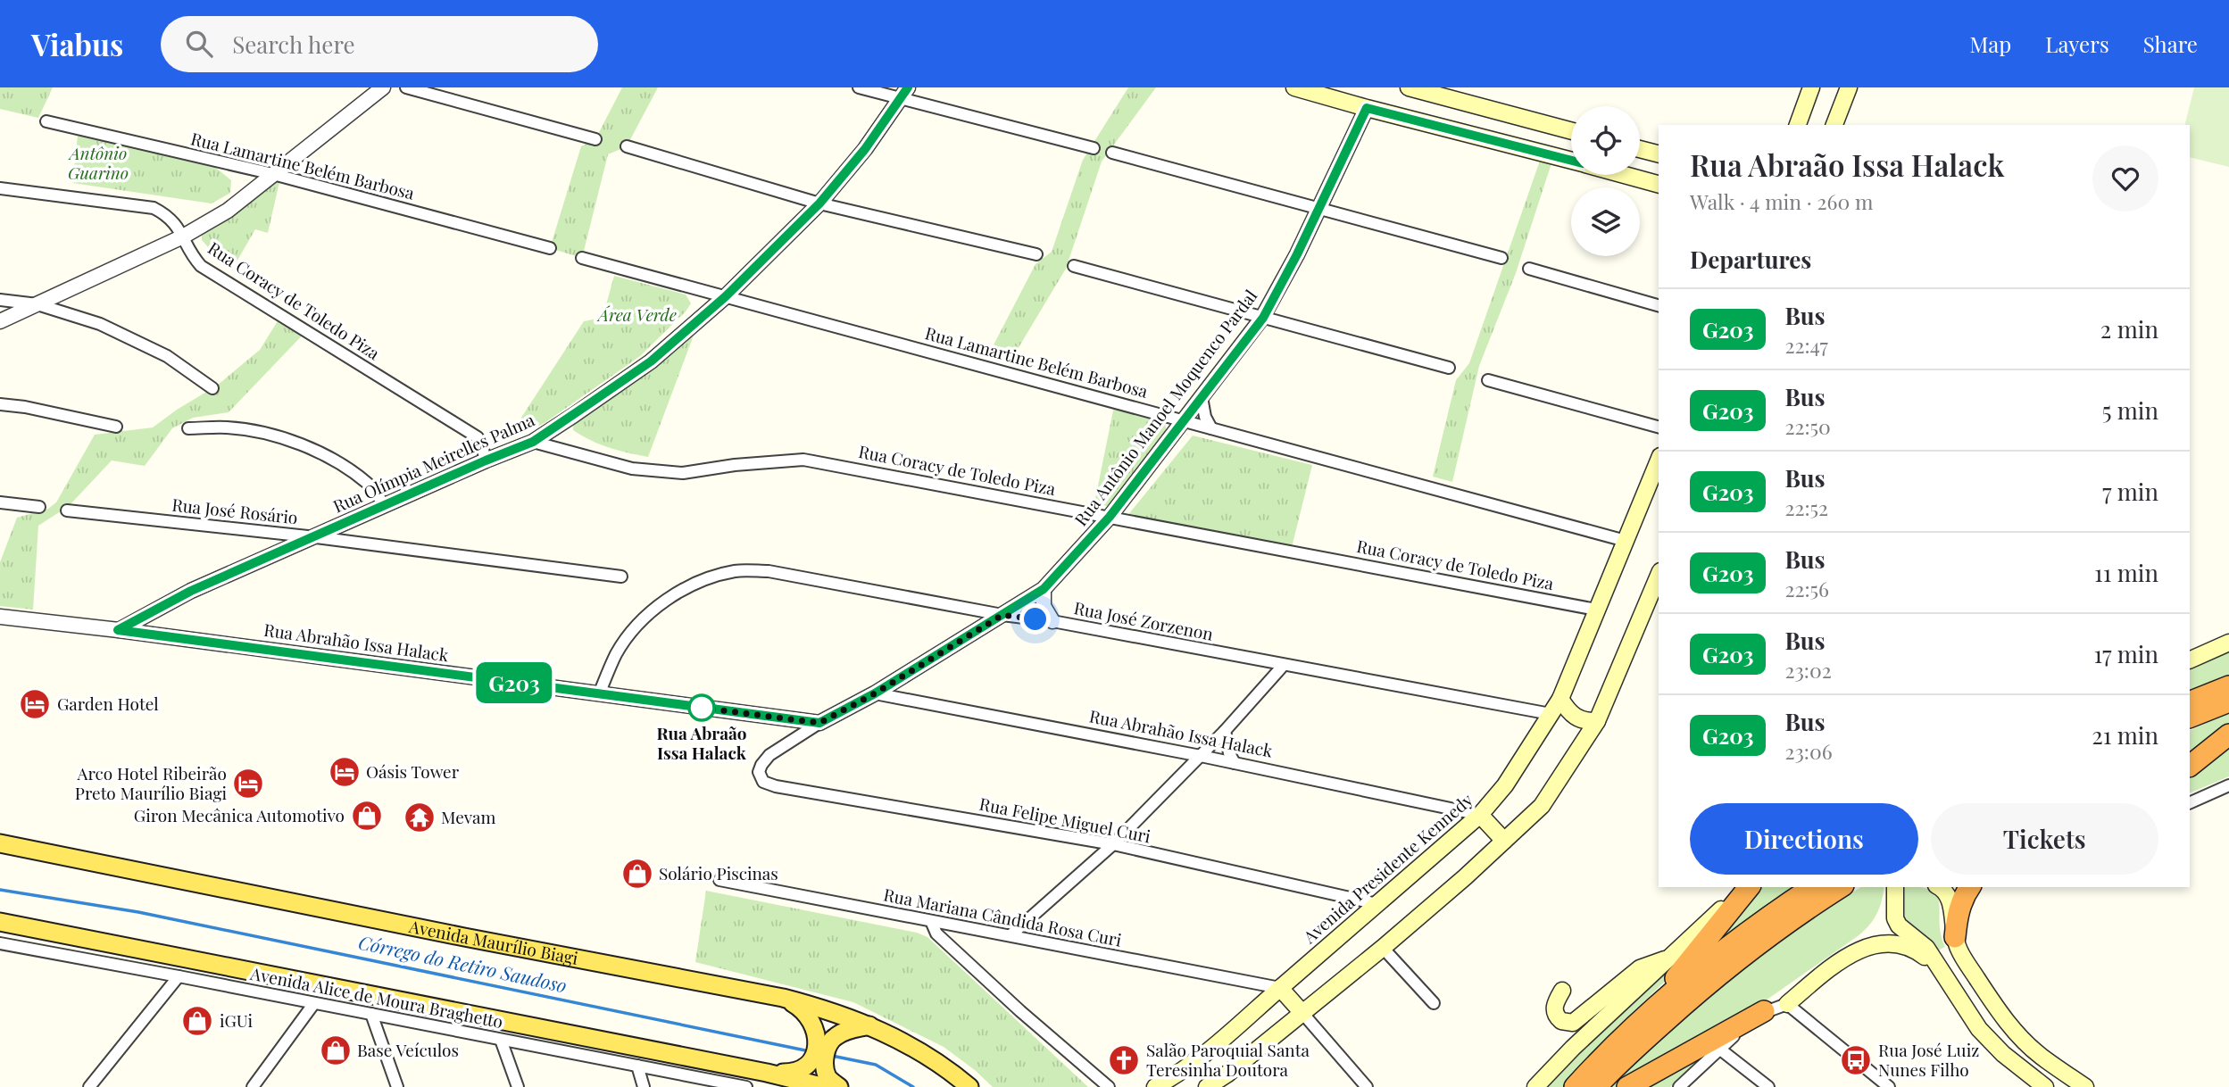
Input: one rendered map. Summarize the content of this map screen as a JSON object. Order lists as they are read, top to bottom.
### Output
{
  "streets": {
    "main road": ["Avenida Presidente Kennedy", "Avenida Maurílio Biagi"],
    "street": [
      "Rua Lamartine Belém Barbosa",
      "Rua Coracy de Toledo Piza",
      "Rua Antônio Manoel Moquenco Pardal",
      "Rua Olímpia Meirelles Palma",
      "Rua José Rosário",
      "Rua José Zorzenon",
      "Rua Abrahão Issa Halack",
      "Rua Felipe Miguel Curi",
      "Rua Mariana Cândida Rosa Curi",
      "Avenida Alice de Moura Braghetto"
    ]
  },
  "crossings": [
    ["Rua Lamartine Belém Barbosa", "Rua Antônio Manoel Moquenco Pardal"],
    ["Rua Lamartine Belém Barbosa", "Rua Olímpia Meirelles Palma"],
    ["Rua Lamartine Belém Barbosa", "Avenida Presidente Kennedy"],
    ["Rua Coracy de Toledo Piza", "Rua Antônio Manoel Moquenco Pardal"],
    ["Rua Coracy de Toledo Piza", "Rua Olímpia Meirelles Palma"],
    ["Rua Coracy de Toledo Piza", "Avenida Presidente Kennedy"],
    ["Rua Antônio Manoel Moquenco Pardal", "Rua José Zorzenon"],
    ["Rua Antônio Manoel Moquenco Pardal", "Rua Abrahão Issa Halack"],
    ["Rua Antônio Manoel Moquenco Pardal", "Rua Felipe Miguel Curi"],
    ["Rua Olímpia Meirelles Palma", "Rua José Rosário"],
    ["Rua Olímpia Meirelles Palma", "Rua Abrahão Issa Halack"],
    ["Rua José Zorzenon", "Rua Abrahão Issa Halack"],
    ["Rua José Zorzenon", "Avenida Presidente Kennedy"],
    ["Rua Abrahão Issa Halack", "Avenida Presidente Kennedy"],
    ["Rua Felipe Miguel Curi", "Avenida Presidente Kennedy"],
    ["Avenida Presidente Kennedy", "Rua Mariana Cândida Rosa Curi"]
  ],
  "water": ["Córrego do Retiro Saudoso"],
  "parks": ["Antônio Guarino", "Área Verde"],
  "places": {
    "hotel": ["Garden Hotel", "Oásis Tower", "Arco Hotel Ribeirão Preto Maurílio Biagi"],
    "other": ["Rua Abraão Issa Halack"],
    "shop": [
      "Giron Mecânica Automotivo",
      "Solário Piscinas",
      "iGUi",
      "Base Veículos"
    ],
    "temple": ["Mevam"],
    "church": ["Salão Paroquial Santa Teresinha Doutora"],
    "bus stop": ["Rua José Luiz Nunes Filho"]
  },
  "lines": ["bus line G203"],
  "page": {
    "header": "Viabus",
    "search": "Search here",
    "nav": ["Map", "Layers", "Share"],
    "on_map": "G203",
    "heading": [
      ["Rua Abraão Issa Halack", "Walk · 4 min · 260 m"],
      "Departures"
    ],
    "list": [
      {
        "mark": "G203",
        "name": "Bus",
        "note": "22:47",
        "value": "2 min"
      },
      {
        "mark": "G203",
        "name": "Bus",
        "note": "22:50",
        "value": "5 min"
      },
      {
        "mark": "G203",
        "name": "Bus",
        "note": "22:52",
        "value": "7 min"
      },
      {
        "mark": "G203",
        "name": "Bus",
        "note": "22:56",
        "value": "11 min"
      },
      {
        "mark": "G203",
        "name": "Bus",
        "note": "23:02",
        "value": "17 min"
      },
      {
        "mark": "G203",
        "name": "Bus",
        "note": "23:06",
        "value": "21 min"
      }
    ],
    "buttons": ["Directions", "Tickets"]
  }
}
